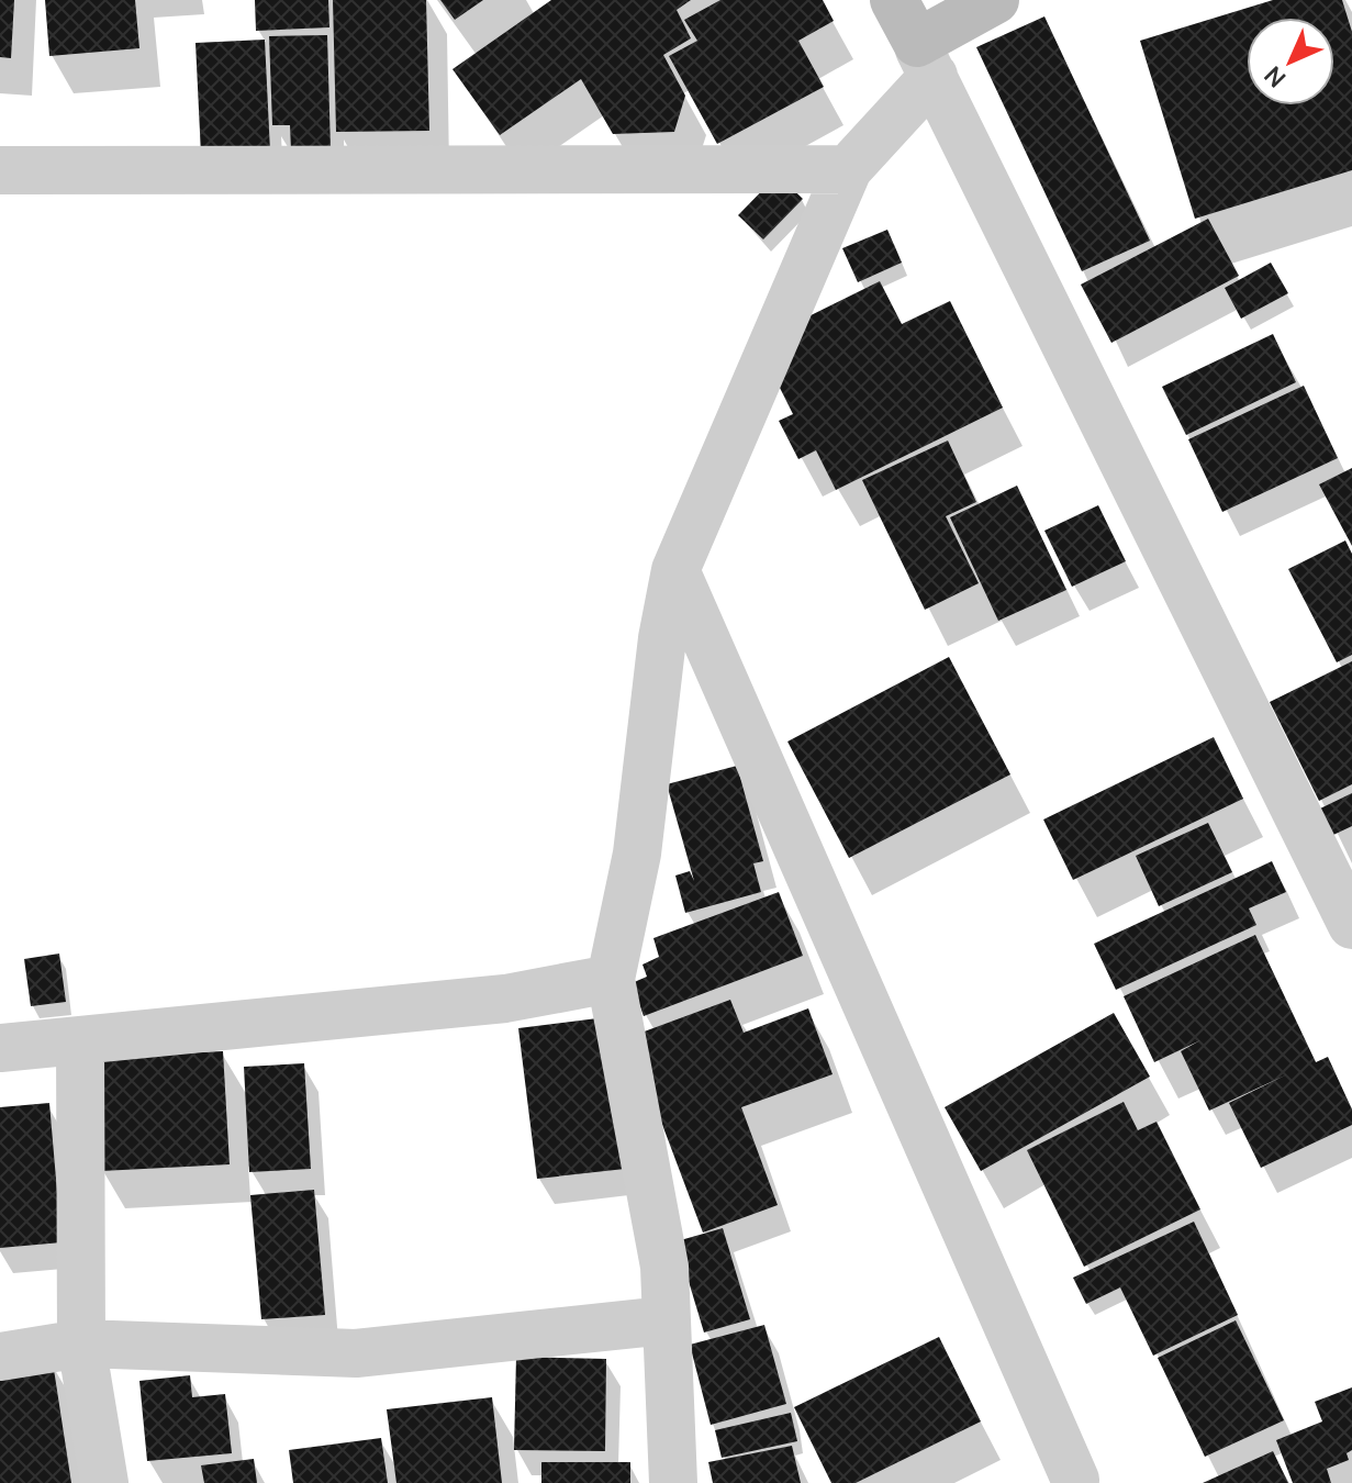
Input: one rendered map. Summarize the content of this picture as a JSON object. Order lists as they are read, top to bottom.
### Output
{
  "north": "bottom left"
}
